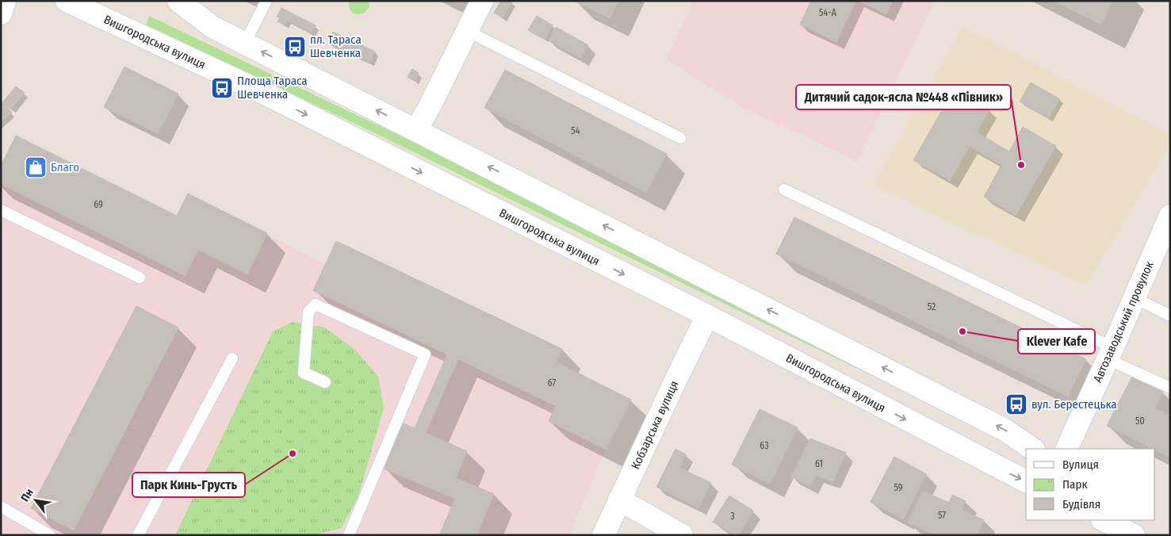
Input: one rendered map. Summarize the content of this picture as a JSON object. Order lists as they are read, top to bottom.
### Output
{
  "streets": {
    "main road": ["Вишгородська вулиця", "Автозаводський провулок", "Кобзарська вулиця"]
  },
  "crossings": [
    ["Вишгородська вулиця", "Кобзарська вулиця"]
  ],
  "places": {
    "bus stop": ["пл. Тараса Шевченка", "Площа Тараса Шевченка", "вул. Берестецька"],
    "other": ["Дитячий садок-ясла №448 «Півник»", "Klever Kafe", "Парк Кинь-Грусть"],
    "shop": ["Благо"]
  },
  "house_numbers": [
    "54-А",
    "54",
    "69",
    "52",
    "67",
    "50",
    "63",
    "61",
    "59",
    "57",
    "3"
  ],
  "legend": ["Вулиця", "Парк", "Будівля"],
  "north": "top left"
}
